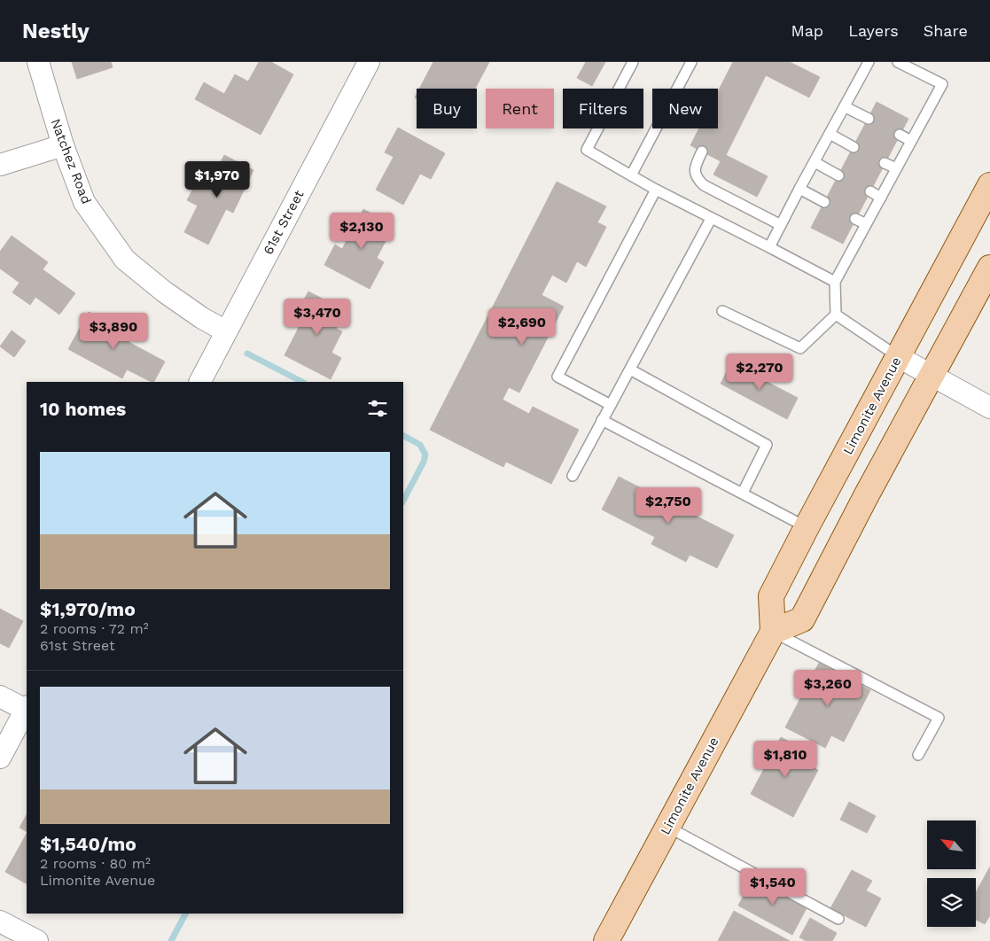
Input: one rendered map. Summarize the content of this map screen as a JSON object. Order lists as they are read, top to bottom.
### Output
{
  "streets": {
    "main road": ["Limonite Avenue"],
    "street": ["Natchez Road", "61st Street"]
  },
  "crossings": [
    ["Natchez Road", "61st Street"]
  ],
  "north": "top left",
  "page": {
    "header": "Nestly",
    "nav": ["Map", "Layers", "Share"],
    "chip": [
      "Buy",
      "Rent",
      "Filters",
      "New"
    ],
    "price": [
      "$1,970",
      "$2,130",
      "$3,470",
      "$2,690",
      "$3,890",
      "$2,270",
      "$2,750",
      "$3,260",
      "$1,810",
      "$1,540"
    ],
    "heading": "10 homes",
    "list": [
      {
        "name": "$1,970/mo",
        "note": "2 rooms · 72 m² · 61st Street"
      },
      {
        "name": "$1,540/mo",
        "note": "2 rooms · 80 m² · Limonite Avenue"
      }
    ]
  }
}
